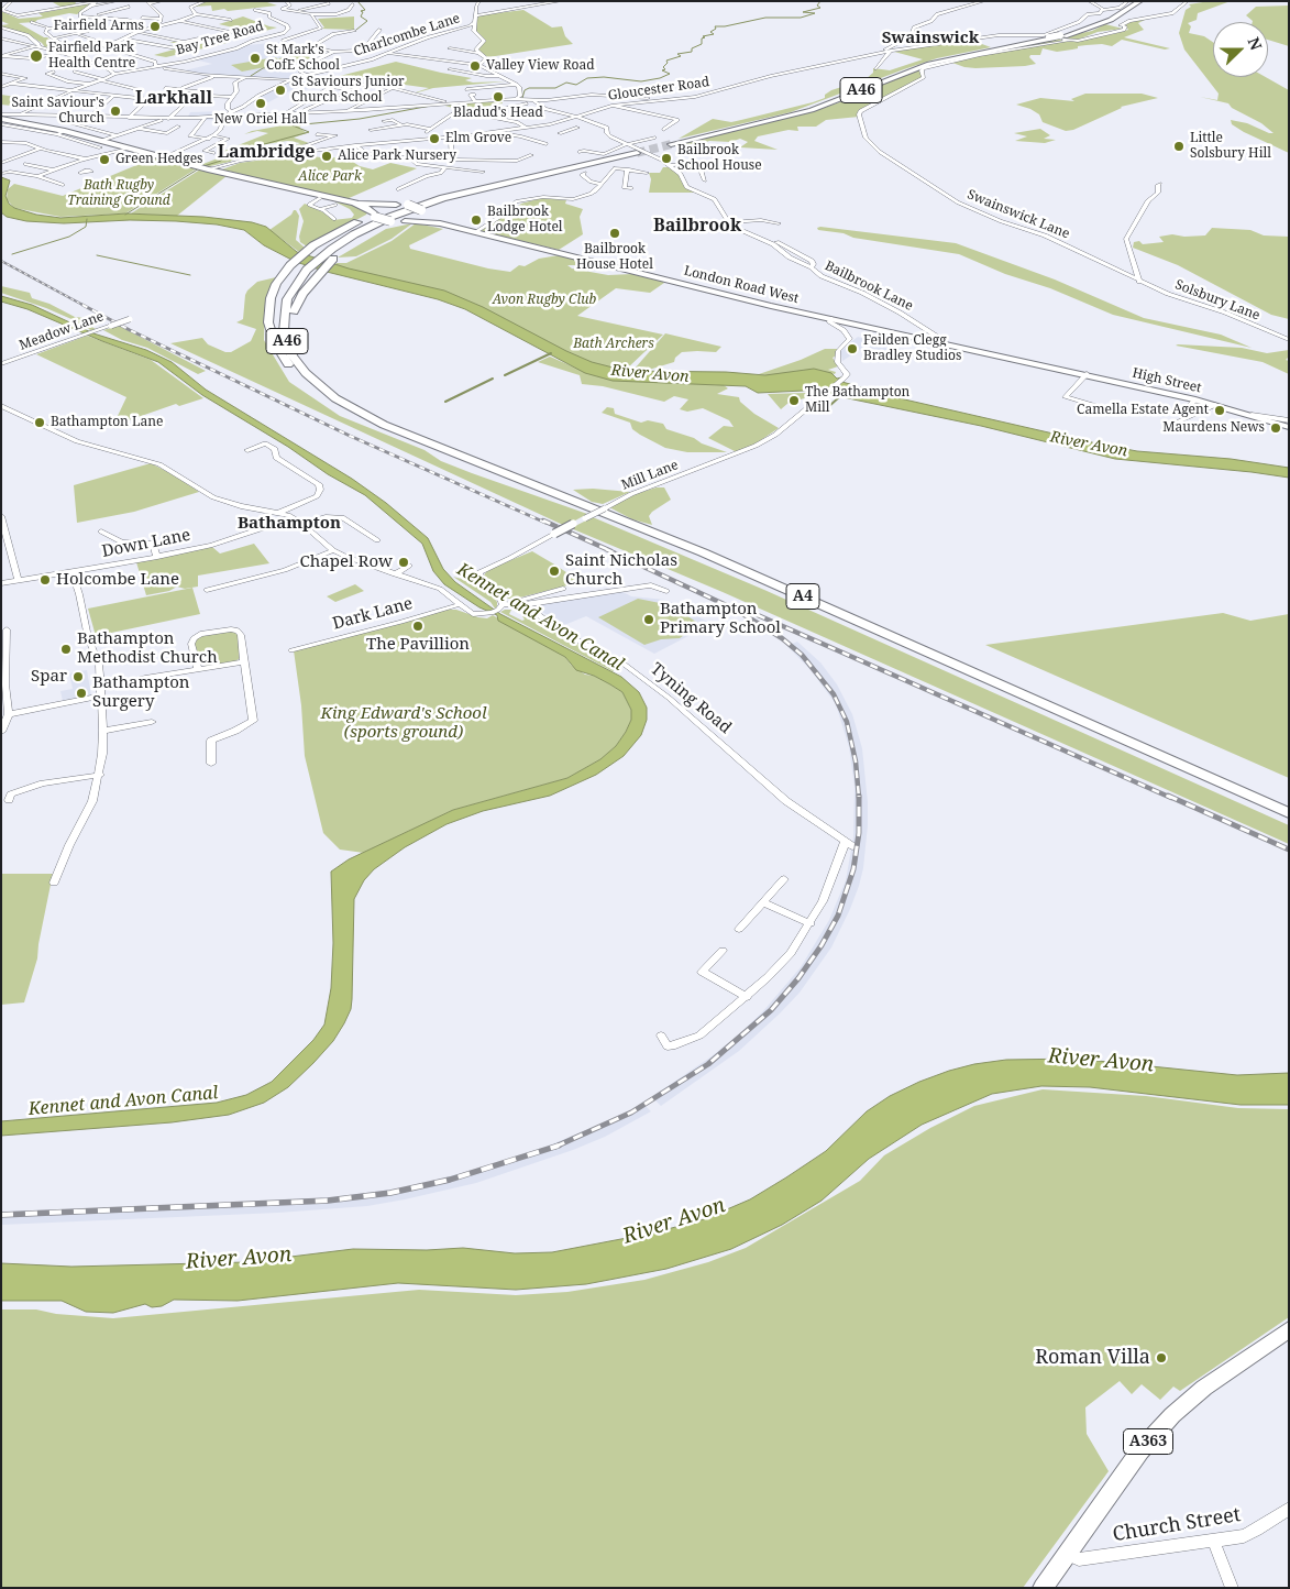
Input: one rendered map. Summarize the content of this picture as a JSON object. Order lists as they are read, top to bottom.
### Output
{
  "streets": {
    "highway": ["A46", "A4"],
    "main road": ["A363"],
    "street": [
      "Charlcombe Lane",
      "Bay Tree Road",
      "Gloucester Road",
      "Swainswick Lane",
      "London Road West",
      "Bailbrook Lane",
      "Solsbury Lane",
      "Meadow Lane",
      "High Street",
      "Mill Lane",
      "Down Lane",
      "Dark Lane",
      "Tyning Road",
      "Church Street"
    ]
  },
  "crossings": [
    ["Gloucester Road", "A46"],
    ["Gloucester Road", "Swainswick Lane"],
    ["A46", "Swainswick Lane"],
    ["A46", "A4"],
    ["Swainswick Lane", "Solsbury Lane"],
    ["London Road West", "Bailbrook Lane"],
    ["London Road West", "High Street"],
    ["London Road West", "Mill Lane"],
    ["Mill Lane", "Tyning Road"],
    ["A363", "Church Street"]
  ],
  "districts": [
    "Swainswick",
    "Larkhall",
    "Lambridge",
    "Bailbrook",
    "Bathampton"
  ],
  "water": ["River Avon", "Kennet and Avon Canal"],
  "parks": [
    "Alice Park",
    "Bath Rugby Training Ground",
    "Avon Rugby Club",
    "Bath Archers",
    "King Edward's School (sports ground)"
  ],
  "places": [
    "Fairfield Arms",
    "Fairfield Park Health Centre",
    "St Mark's CofE School",
    "Valley View Road",
    "St Saviours Junior Church School",
    "Bladud's Head",
    "New Oriel Hall",
    "Saint Saviour's Church",
    "Elm Grove",
    "Little Solsbury Hill",
    "Alice Park Nursery",
    "Bailbrook School House",
    "Green Hedges",
    "Bailbrook Lodge Hotel",
    "Bailbrook House Hotel",
    "Feilden Clegg Bradley Studios",
    "The Bathampton Mill",
    "Camella Estate Agent",
    "Bathampton Lane",
    "Maurdens News",
    "Chapel Row",
    "Saint Nicholas Church",
    "Holcombe Lane",
    "Bathampton Primary School",
    "The Pavillion",
    "Bathampton Methodist Church",
    "Spar",
    "Bathampton Surgery",
    "Roman Villa"
  ],
  "north": "right"
}
